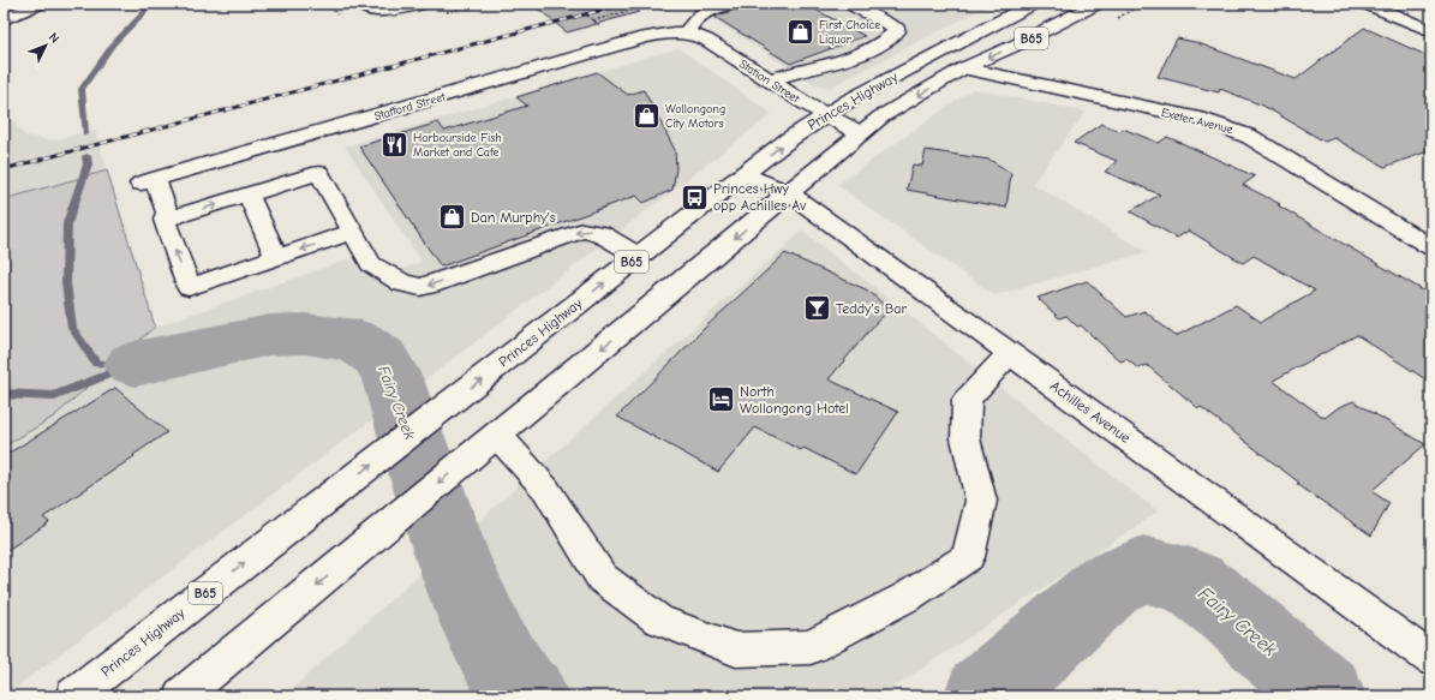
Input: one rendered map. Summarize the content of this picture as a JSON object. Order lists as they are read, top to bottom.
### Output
{
  "streets": {
    "main road": [
      "B65",
      "Station Street",
      "Princes Highway",
      "Stafford Street",
      "Exeter Avenue",
      "Achilles Avenue"
    ]
  },
  "crossings": [
    ["Station Street", "Princes Highway"],
    ["Station Street", "Stafford Street"],
    ["Princes Highway", "Exeter Avenue"],
    ["Princes Highway", "Achilles Avenue"]
  ],
  "water": ["Fairy Creek"],
  "places": {
    "shop": ["First Choice Liquor", "Wollongong City Motors", "Dan Murphy's"],
    "restaurant": ["Harbourside Fish Market and Cafe"],
    "bus stop": ["Princes Hwy opp Achilles Av"],
    "bar": ["Teddy's Bar"],
    "hotel": ["North Wollongong Hotel"]
  },
  "north": "top right"
}
